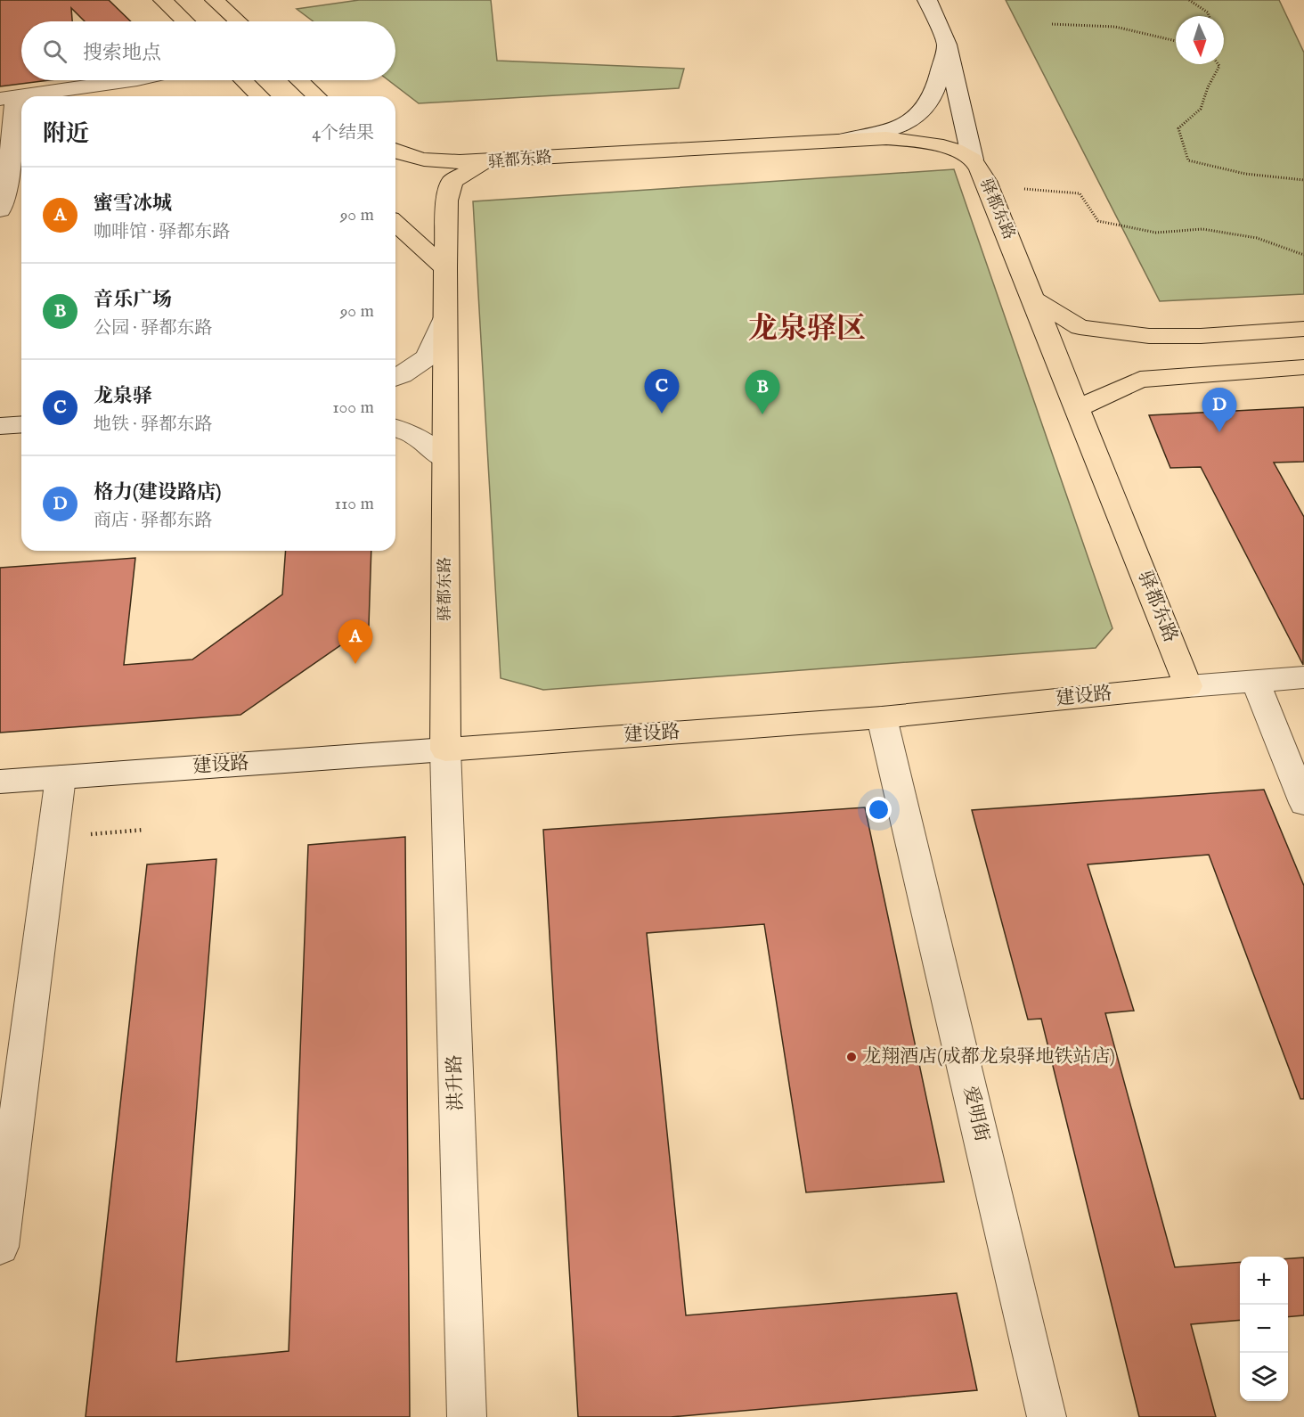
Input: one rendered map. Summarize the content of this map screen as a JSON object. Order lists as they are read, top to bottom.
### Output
{
  "streets": {
    "highway": ["驿都东路", "建设路"],
    "street": ["洪升路", "爱明街"]
  },
  "crossings": [
    ["驿都东路", "建设路"],
    ["驿都东路", "洪升路"],
    ["建设路", "洪升路"],
    ["建设路", "爱明街"]
  ],
  "districts": ["龙泉驿区"],
  "places": ["龙翔酒店(成都龙泉驿地铁站店)"],
  "north": "bottom",
  "page": {
    "search": "搜索地点",
    "heading": ["附近", "4个结果"],
    "list": [
      {
        "mark": "A",
        "name": "蜜雪冰城",
        "note": "咖啡馆 · 驿都东路",
        "value": "90 m"
      },
      {
        "mark": "B",
        "name": "音乐广场",
        "note": "公园 · 驿都东路",
        "value": "90 m"
      },
      {
        "mark": "C",
        "name": "龙泉驿",
        "note": "地铁 · 驿都东路",
        "value": "100 m"
      },
      {
        "mark": "D",
        "name": "格力(建设路店)",
        "note": "商店 · 驿都东路",
        "value": "110 m"
      }
    ],
    "pins": [
      "C",
      "B",
      "D",
      "A"
    ],
    "map_buttons": ["+", "−"]
  }
}
